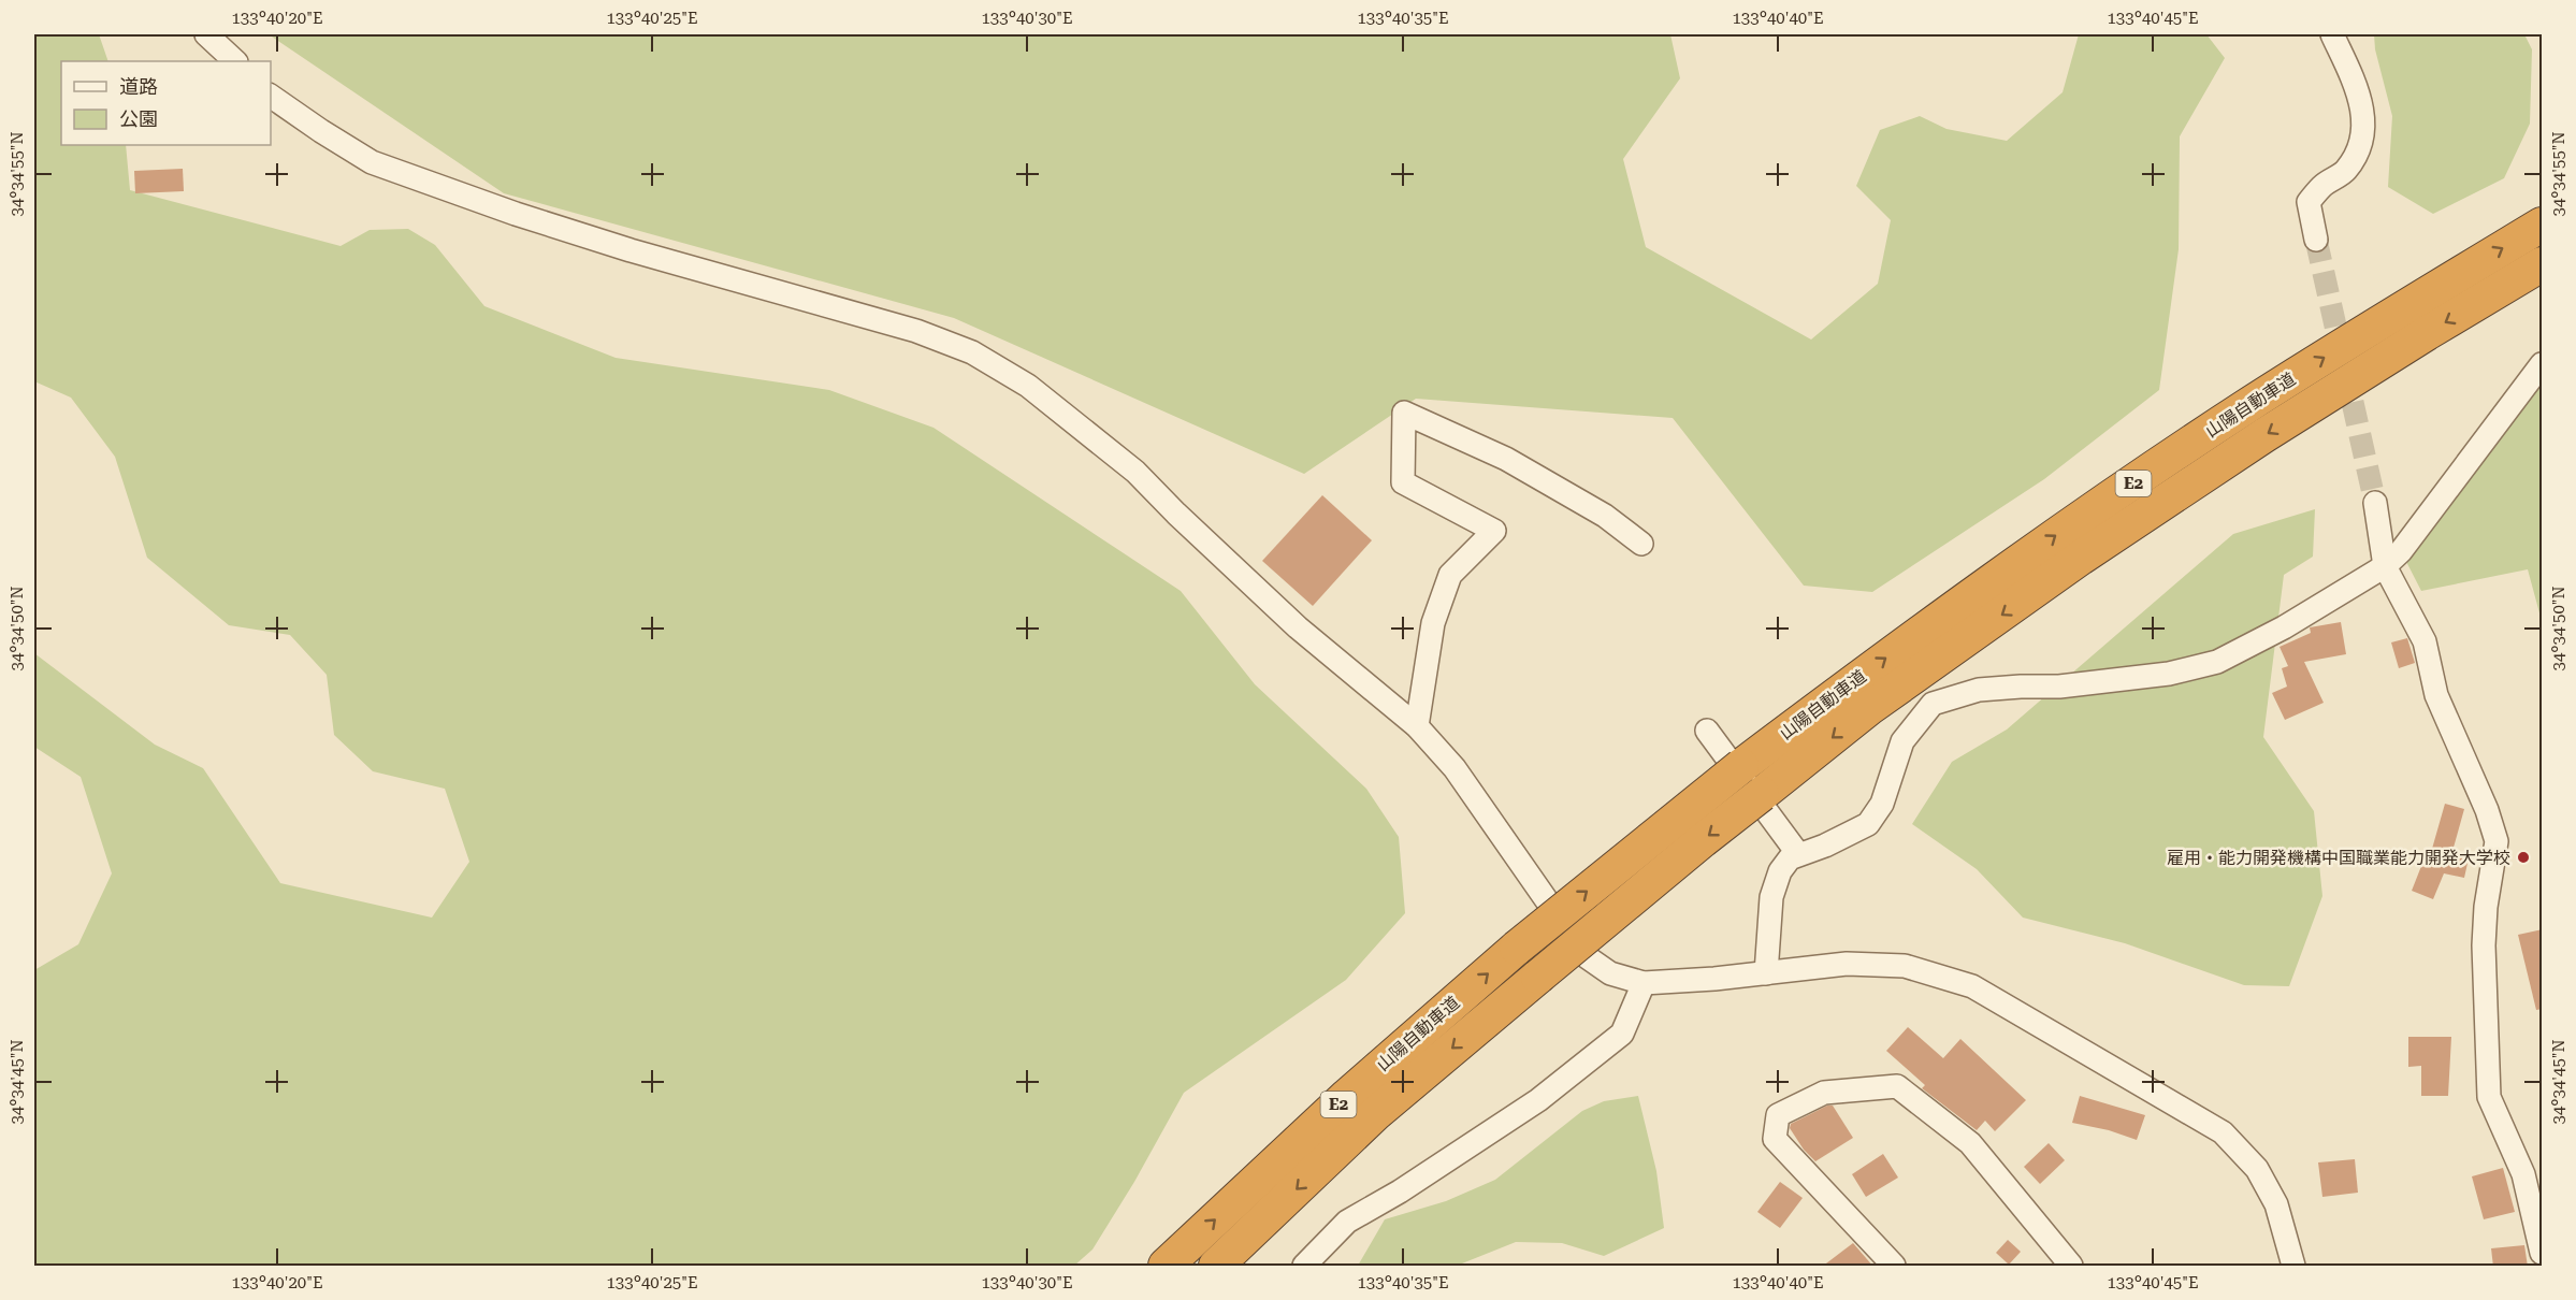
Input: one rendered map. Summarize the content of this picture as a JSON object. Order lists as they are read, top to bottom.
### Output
{
  "streets": {
    "highway": ["山陽自動車道", "E2"]
  },
  "places": ["雇用・能力開発機構中国職業能力開発大学校"],
  "legend": ["道路", "公園"],
  "coordinates": [
    "133°40'20\"E",
    "133°40'25\"E",
    "133°40'30\"E",
    "133°40'35\"E",
    "133°40'40\"E",
    "133°40'45\"E",
    "34°34'55\"N",
    "34°34'50\"N",
    "34°34'45\"N"
  ]
}
